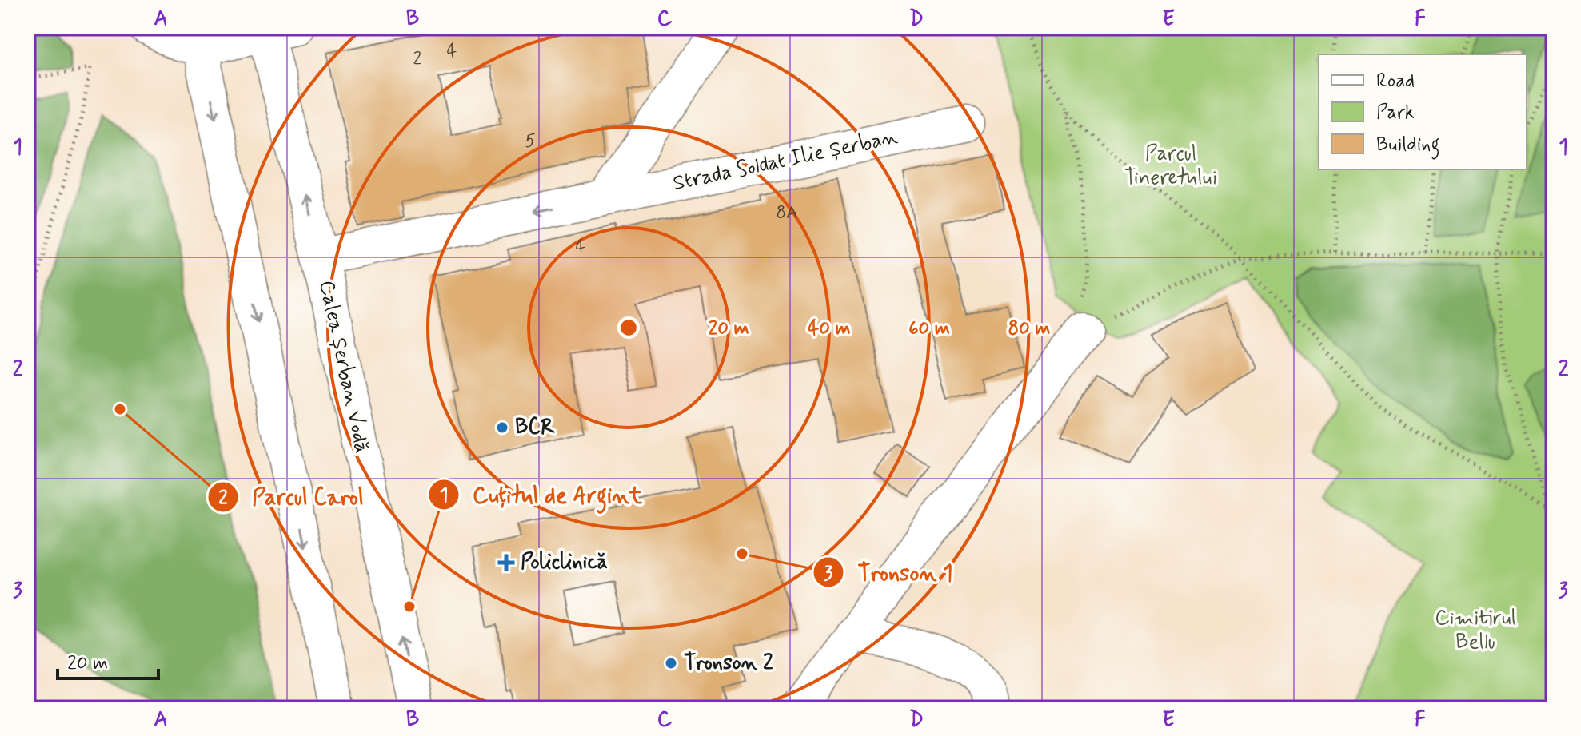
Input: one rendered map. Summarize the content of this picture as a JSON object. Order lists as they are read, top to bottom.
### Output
{
  "streets": {
    "street": ["Strada Soldat Ilie Șerban", "Calea Șerban Vodă"]
  },
  "crossings": [
    ["Strada Soldat Ilie Șerban", "Calea Șerban Vodă"]
  ],
  "one_way": ["Strada Soldat Ilie Șerban"],
  "parks": ["Parcul Tineretului", "Cimitirul Bellu"],
  "places": {
    "other": [
      "Parcul Carol",
      "BCR",
      "Tronson 1",
      "Cuțitul de Argint",
      "Tronson 2"
    ],
    "health": ["Policlinică"]
  },
  "house_numbers": [
    "4",
    "2",
    "5",
    "8A",
    "4"
  ],
  "legend": ["Road", "Park", "Building"],
  "scale_bar": "20 m",
  "grid": {
    "columns": [
      "A",
      "B",
      "C",
      "D",
      "E",
      "F"
    ],
    "rows": ["1", "2", "3"]
  },
  "rings": [
    "20 m",
    "40 m",
    "60 m",
    "80 m"
  ]
}
